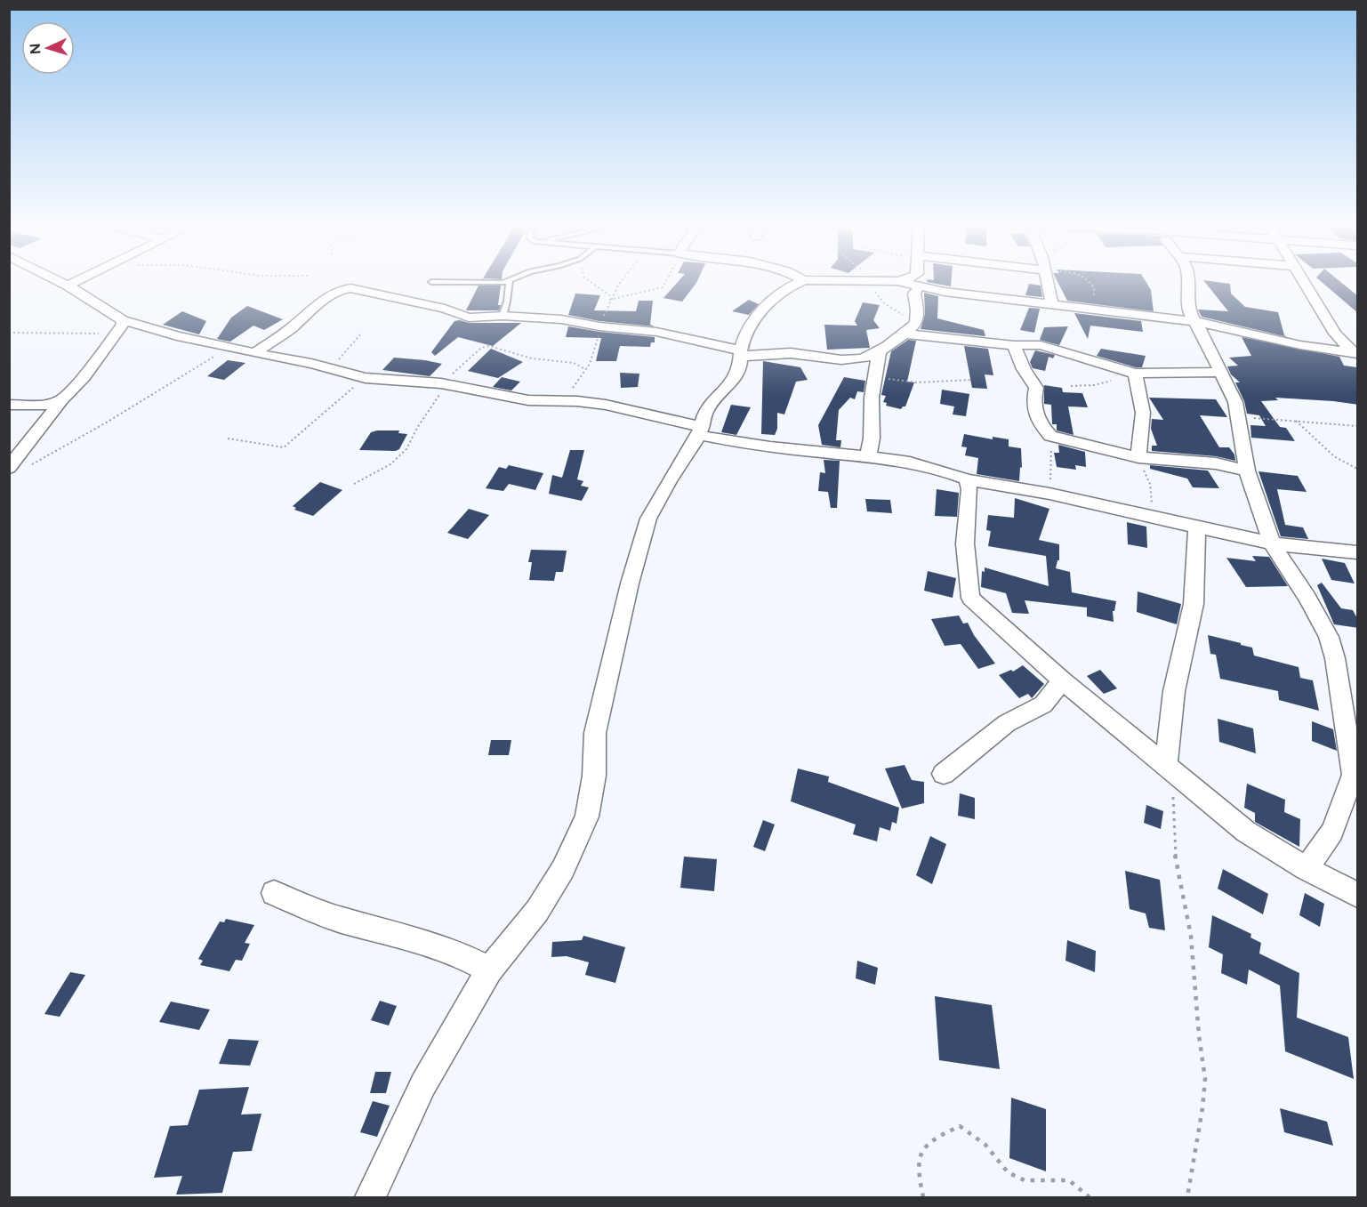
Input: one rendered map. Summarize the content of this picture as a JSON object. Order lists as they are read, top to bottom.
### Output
{
  "north": "left"
}
